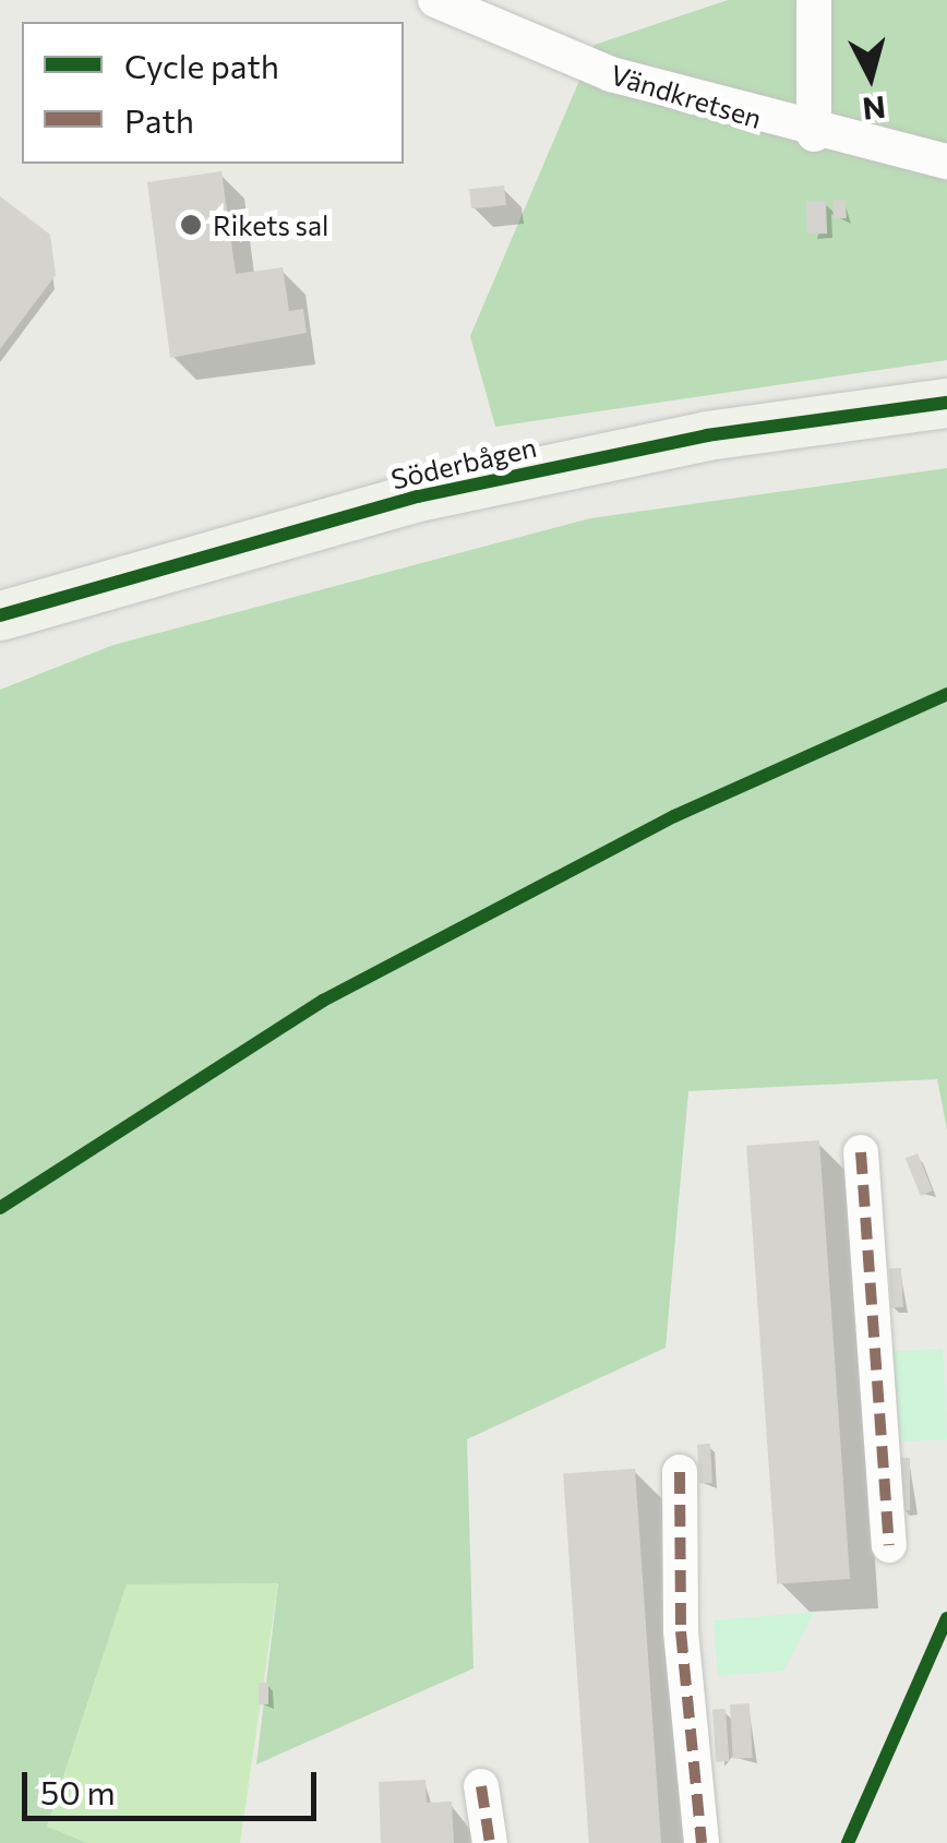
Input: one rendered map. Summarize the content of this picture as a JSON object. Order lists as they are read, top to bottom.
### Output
{
  "streets": {
    "street": ["Vändkretsen", "Söderbågen"]
  },
  "places": ["Rikets sal"],
  "legend": ["Cycle path", "Path"],
  "scale_bar": "50 m",
  "north": "bottom"
}
